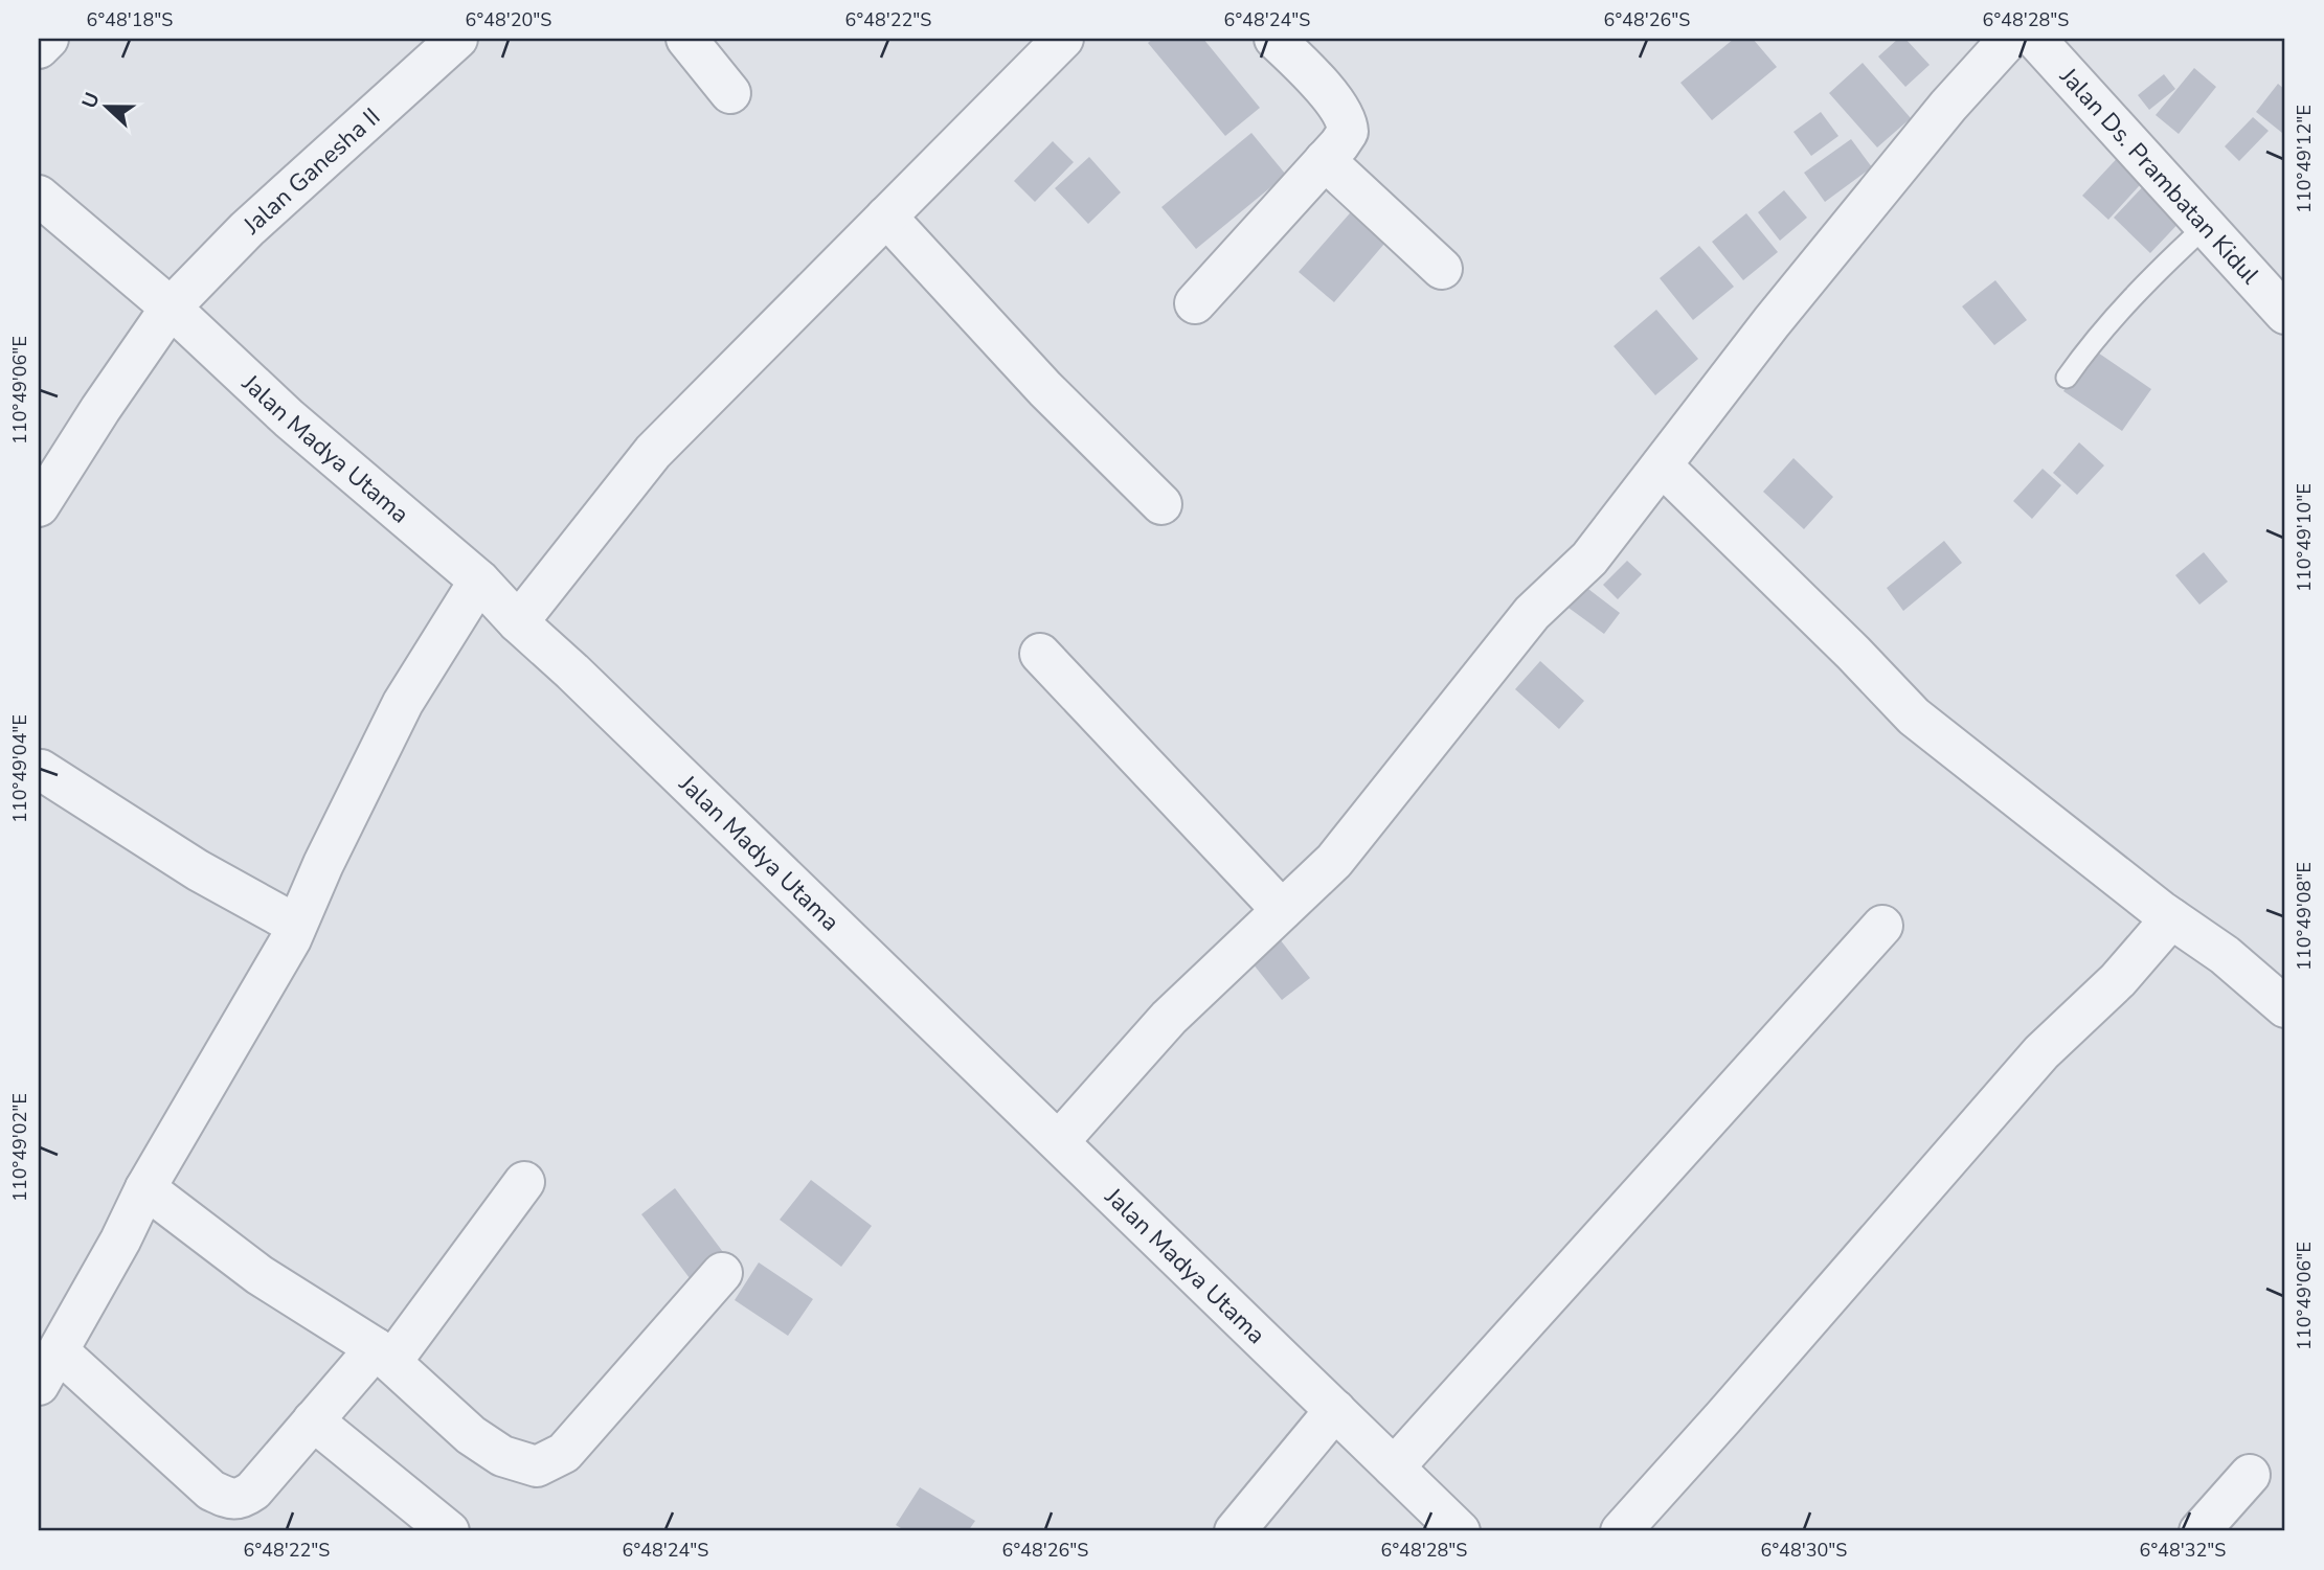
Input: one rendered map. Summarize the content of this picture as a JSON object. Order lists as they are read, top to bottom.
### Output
{
  "streets": {
    "street": ["Jalan Ganesha II", "Jalan Ds. Prambatan Kidul", "Jalan Madya Utama"]
  },
  "crossings": [
    ["Jalan Ganesha II", "Jalan Madya Utama"]
  ],
  "north": "left",
  "coordinates": [
    "6°48'18\"S",
    "6°48'20\"S",
    "6°48'22\"S",
    "6°48'24\"S",
    "6°48'26\"S",
    "6°48'28\"S",
    "110°49'12\"E",
    "110°49'06\"E",
    "110°49'10\"E",
    "110°49'04\"E",
    "110°49'08\"E",
    "110°49'02\"E",
    "6°48'30\"S",
    "6°48'32\"S"
  ]
}
